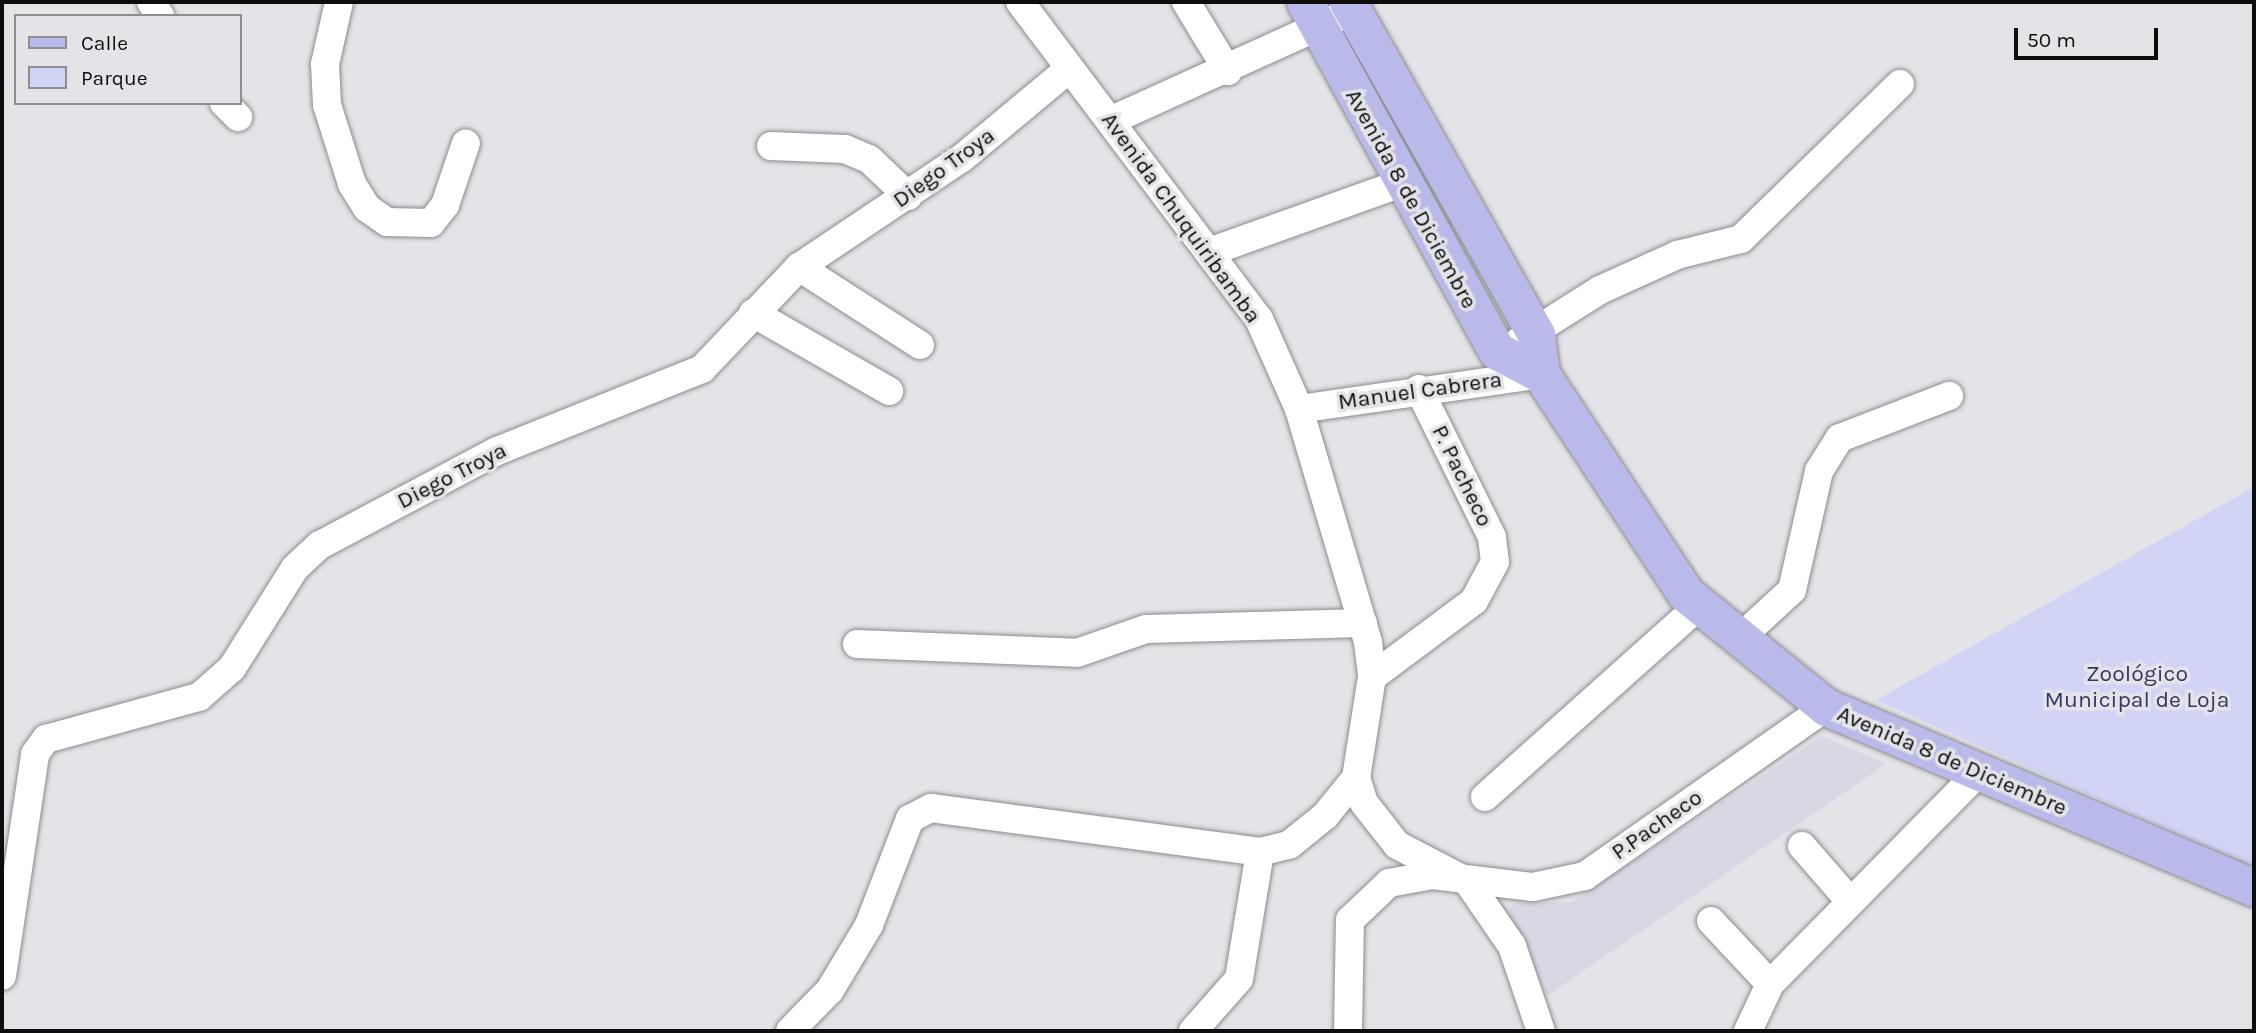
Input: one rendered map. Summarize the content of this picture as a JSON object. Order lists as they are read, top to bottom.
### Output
{
  "streets": {
    "main road": ["Avenida 8 de Diciembre"],
    "street": [
      "Diego Troya",
      "Avenida Chuquiribamba",
      "Manuel Cabrera",
      "P. Pacheco",
      "P.Pacheco"
    ]
  },
  "crossings": [
    ["Diego Troya", "Avenida Chuquiribamba"],
    ["Avenida 8 de Diciembre", "Manuel Cabrera"],
    ["Avenida 8 de Diciembre", "P.Pacheco"],
    ["Avenida Chuquiribamba", "Manuel Cabrera"],
    ["Avenida Chuquiribamba", "P. Pacheco"],
    ["Manuel Cabrera", "P. Pacheco"]
  ],
  "parks": ["Zoológico Municipal de Loja"],
  "legend": ["Calle", "Parque"],
  "scale_bar": "50 m"
}
